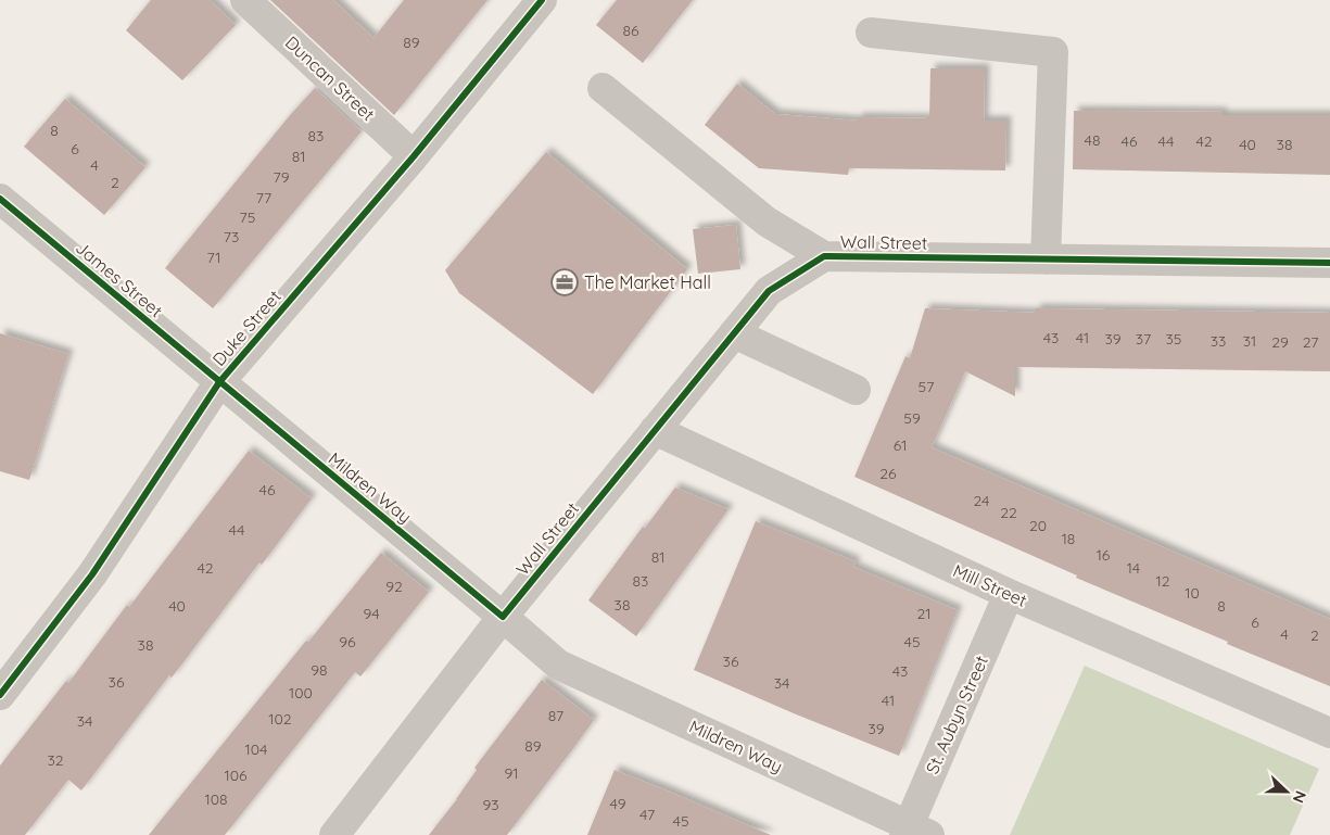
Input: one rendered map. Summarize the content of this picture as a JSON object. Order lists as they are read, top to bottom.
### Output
{
  "streets": {
    "street": [
      "Duncan Street",
      "Wall Street",
      "James Street",
      "Duke Street",
      "Mildren Way",
      "Mill Street",
      "St. Aubyn Street"
    ]
  },
  "crossings": [
    ["Duncan Street", "Duke Street"],
    ["Wall Street", "Mildren Way"],
    ["Wall Street", "Mill Street"],
    ["James Street", "Duke Street"],
    ["James Street", "Mildren Way"],
    ["Duke Street", "Mildren Way"],
    ["Mildren Way", "St. Aubyn Street"],
    ["Mill Street", "St. Aubyn Street"]
  ],
  "places": {
    "office": ["The Market Hall"]
  },
  "house_numbers": [
    "86",
    "89",
    "8",
    "83",
    "48",
    "46",
    "44",
    "42",
    "40",
    "38",
    "6",
    "81",
    "4",
    "79",
    "2",
    "77",
    "75",
    "73",
    "71",
    "43",
    "41",
    "39",
    "37",
    "35",
    "33",
    "31",
    "29",
    "27",
    "57",
    "59",
    "61",
    "26",
    "46",
    "24",
    "22",
    "20",
    "44",
    "18",
    "16",
    "81",
    "42",
    "14",
    "83",
    "12",
    "92",
    "10",
    "38",
    "40",
    "8",
    "94",
    "21",
    "6",
    "4",
    "2",
    "96",
    "45",
    "38",
    "36",
    "98",
    "43",
    "36",
    "34",
    "100",
    "41",
    "87",
    "102",
    "34",
    "39",
    "89",
    "104",
    "32",
    "91",
    "106",
    "108",
    "49",
    "93",
    "47",
    "45"
  ],
  "north": "right"
}
